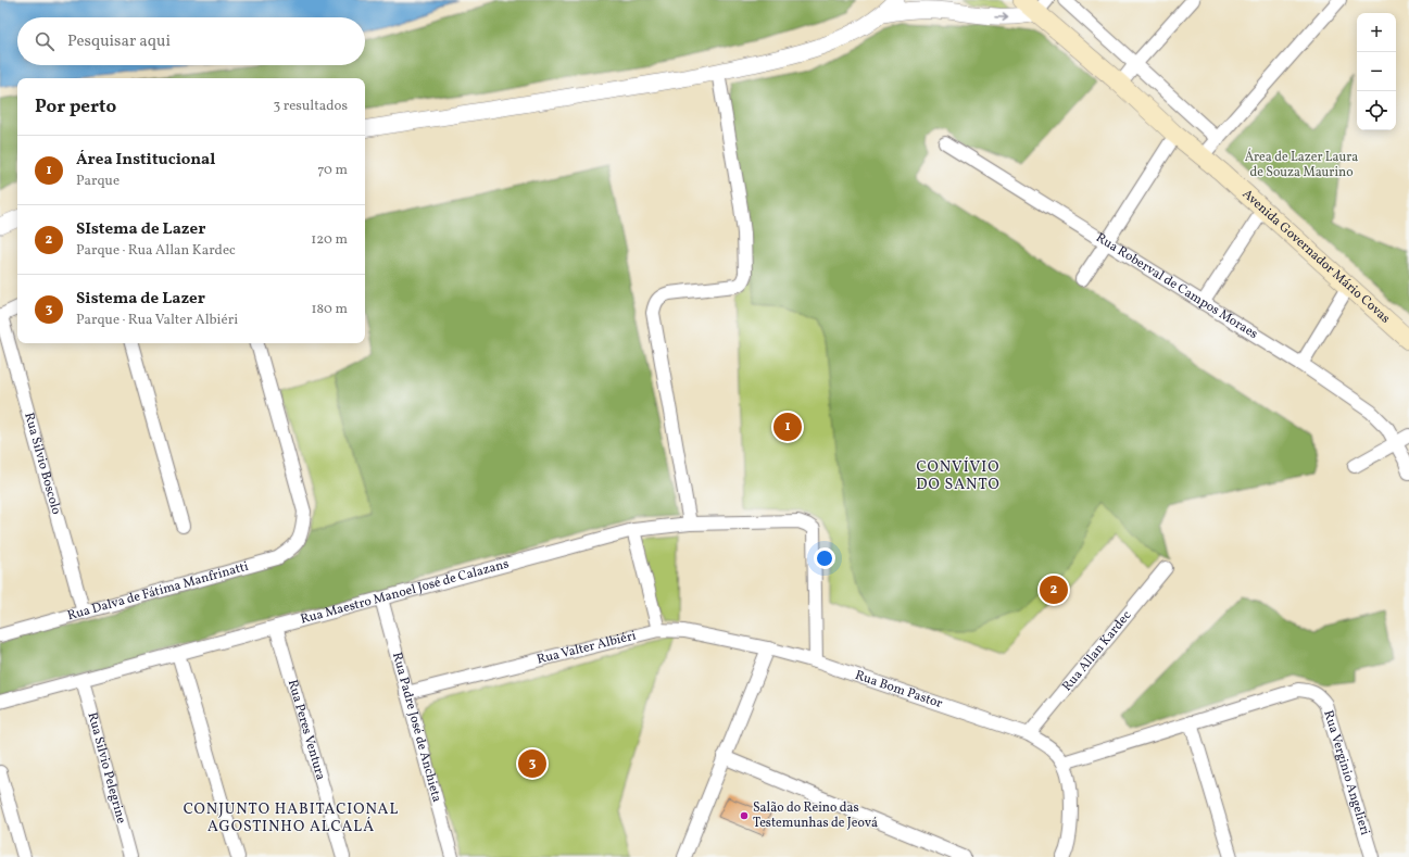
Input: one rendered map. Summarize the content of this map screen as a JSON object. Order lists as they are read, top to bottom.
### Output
{
  "streets": {
    "main road": ["Avenida Governador Mário Covas"],
    "street": [
      "Rua Roberval de Campos Moraes",
      "Rua Silvio Boscolo",
      "Rua Dalva de Fátima Manfrinatti",
      "Rua Maestro Manoel José de Calazans",
      "Rua Valter Albiéri",
      "Rua Allan Kardec",
      "Rua Bom Pastor",
      "Rua Padre José de Anchieta",
      "Rua Peres Ventura",
      "Rua Silvio Pelegrine",
      "Rua Verginio Angelieri"
    ]
  },
  "crossings": [
    ["Rua Silvio Boscolo", "Rua Dalva de Fátima Manfrinatti"],
    ["Rua Maestro Manoel José de Calazans", "Rua Bom Pastor"],
    ["Rua Maestro Manoel José de Calazans", "Rua Padre José de Anchieta"],
    ["Rua Maestro Manoel José de Calazans", "Rua Peres Ventura"],
    ["Rua Maestro Manoel José de Calazans", "Rua Silvio Pelegrine"],
    ["Rua Valter Albiéri", "Rua Bom Pastor"],
    ["Rua Valter Albiéri", "Rua Padre José de Anchieta"],
    ["Rua Allan Kardec", "Rua Bom Pastor"]
  ],
  "districts": ["CONVÍVIO DO SANTO", "CONJUNTO HABITACIONAL AGOSTINHO ALCALÁ"],
  "parks": ["Área de Lazer Laura de Souza Maurino"],
  "places": ["Salão do Reino das Testemunhas de Jeová"],
  "page": {
    "map_buttons": ["+", "−"],
    "search": "Pesquisar aqui",
    "heading": ["Por perto", "3 resultados"],
    "list": [
      {
        "mark": "1",
        "name": "Área Institucional",
        "note": "Parque",
        "value": "70 m"
      },
      {
        "mark": "2",
        "name": "SIstema de Lazer",
        "note": "Parque · Rua Allan Kardec",
        "value": "120 m"
      },
      {
        "mark": "3",
        "name": "Sistema de Lazer",
        "note": "Parque · Rua Valter Albiéri",
        "value": "180 m"
      }
    ],
    "pins": ["1", "2", "3"]
  }
}
